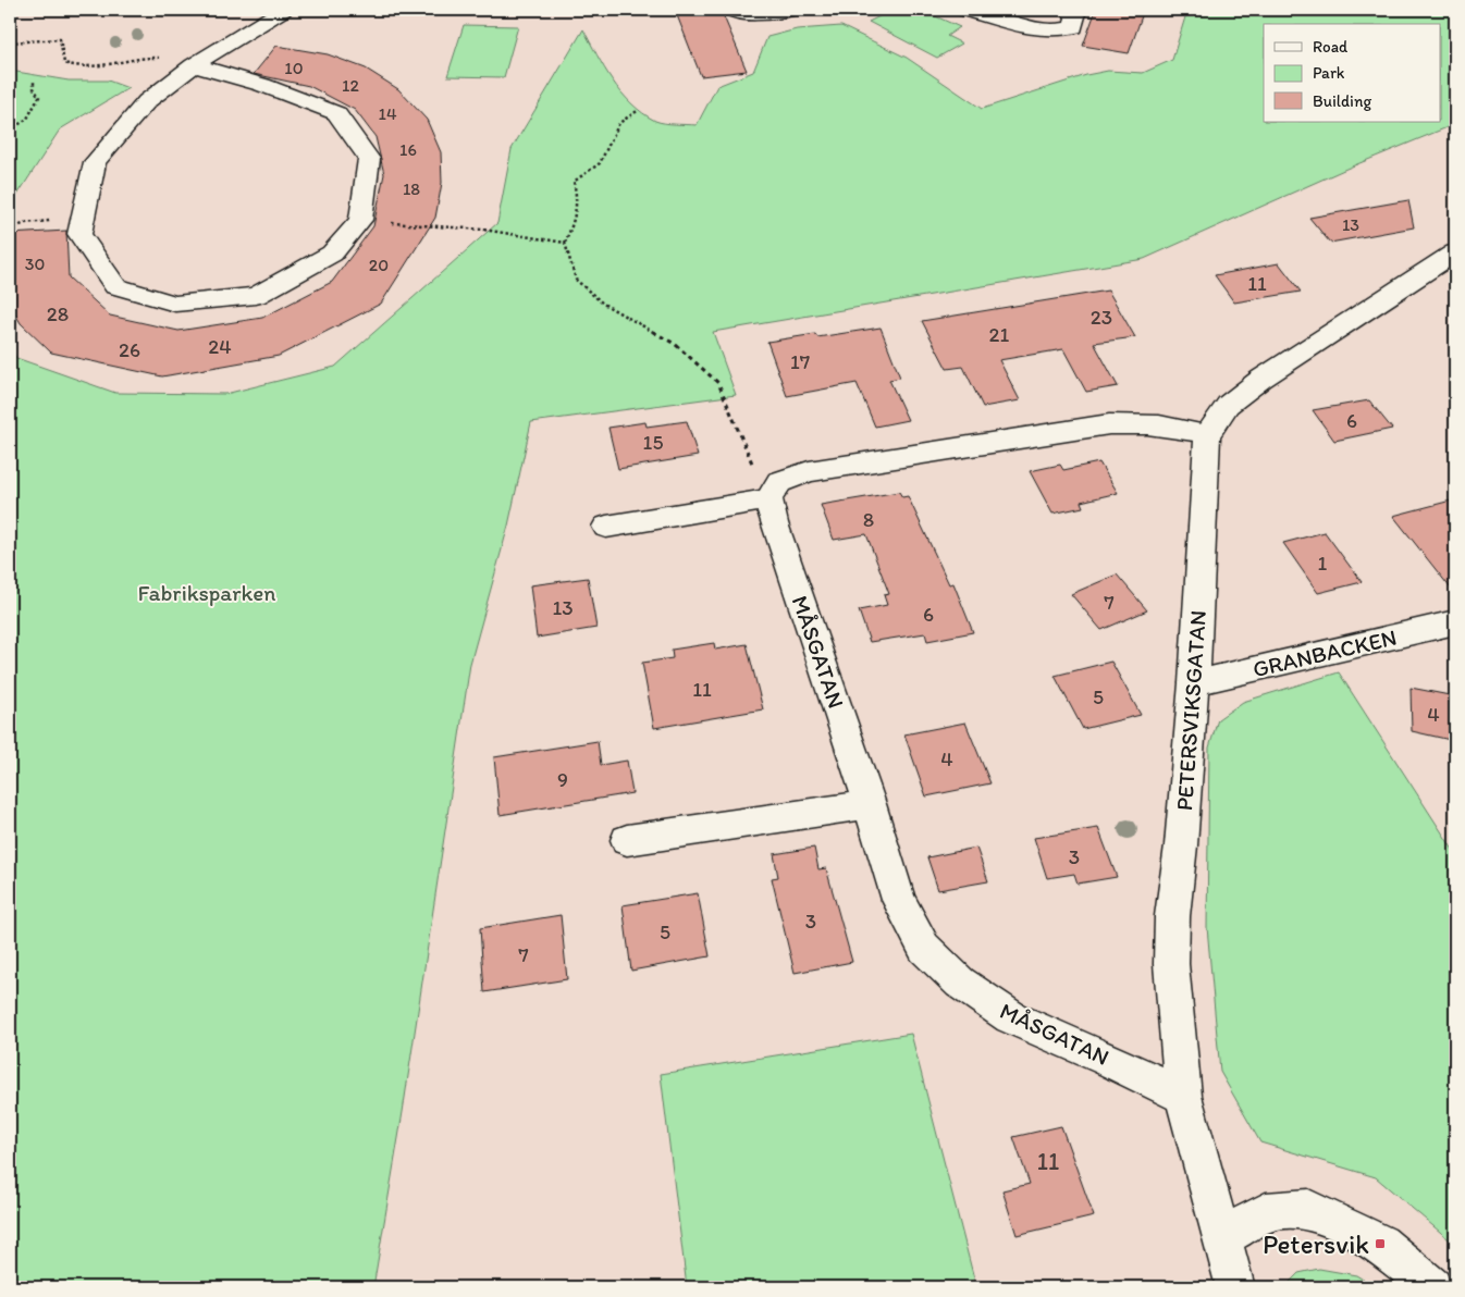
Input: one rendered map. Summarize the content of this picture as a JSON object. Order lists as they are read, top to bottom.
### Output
{
  "streets": {
    "street": ["MÅSGATAN", "GRANBACKEN", "PETERSVIKSGATAN"]
  },
  "crossings": [
    ["MÅSGATAN", "PETERSVIKSGATAN"],
    ["GRANBACKEN", "PETERSVIKSGATAN"]
  ],
  "parks": ["Fabriksparken"],
  "places": {
    "transit": ["Petersvik"]
  },
  "house_numbers": [
    "10",
    "12",
    "14",
    "16",
    "18",
    "13",
    "30",
    "20",
    "11",
    "28",
    "23",
    "21",
    "24",
    "26",
    "17",
    "6",
    "15",
    "8",
    "1",
    "7",
    "13",
    "6",
    "11",
    "5",
    "4",
    "4",
    "9",
    "3",
    "3",
    "5",
    "7",
    "11"
  ],
  "legend": ["Road", "Park", "Building"]
}
